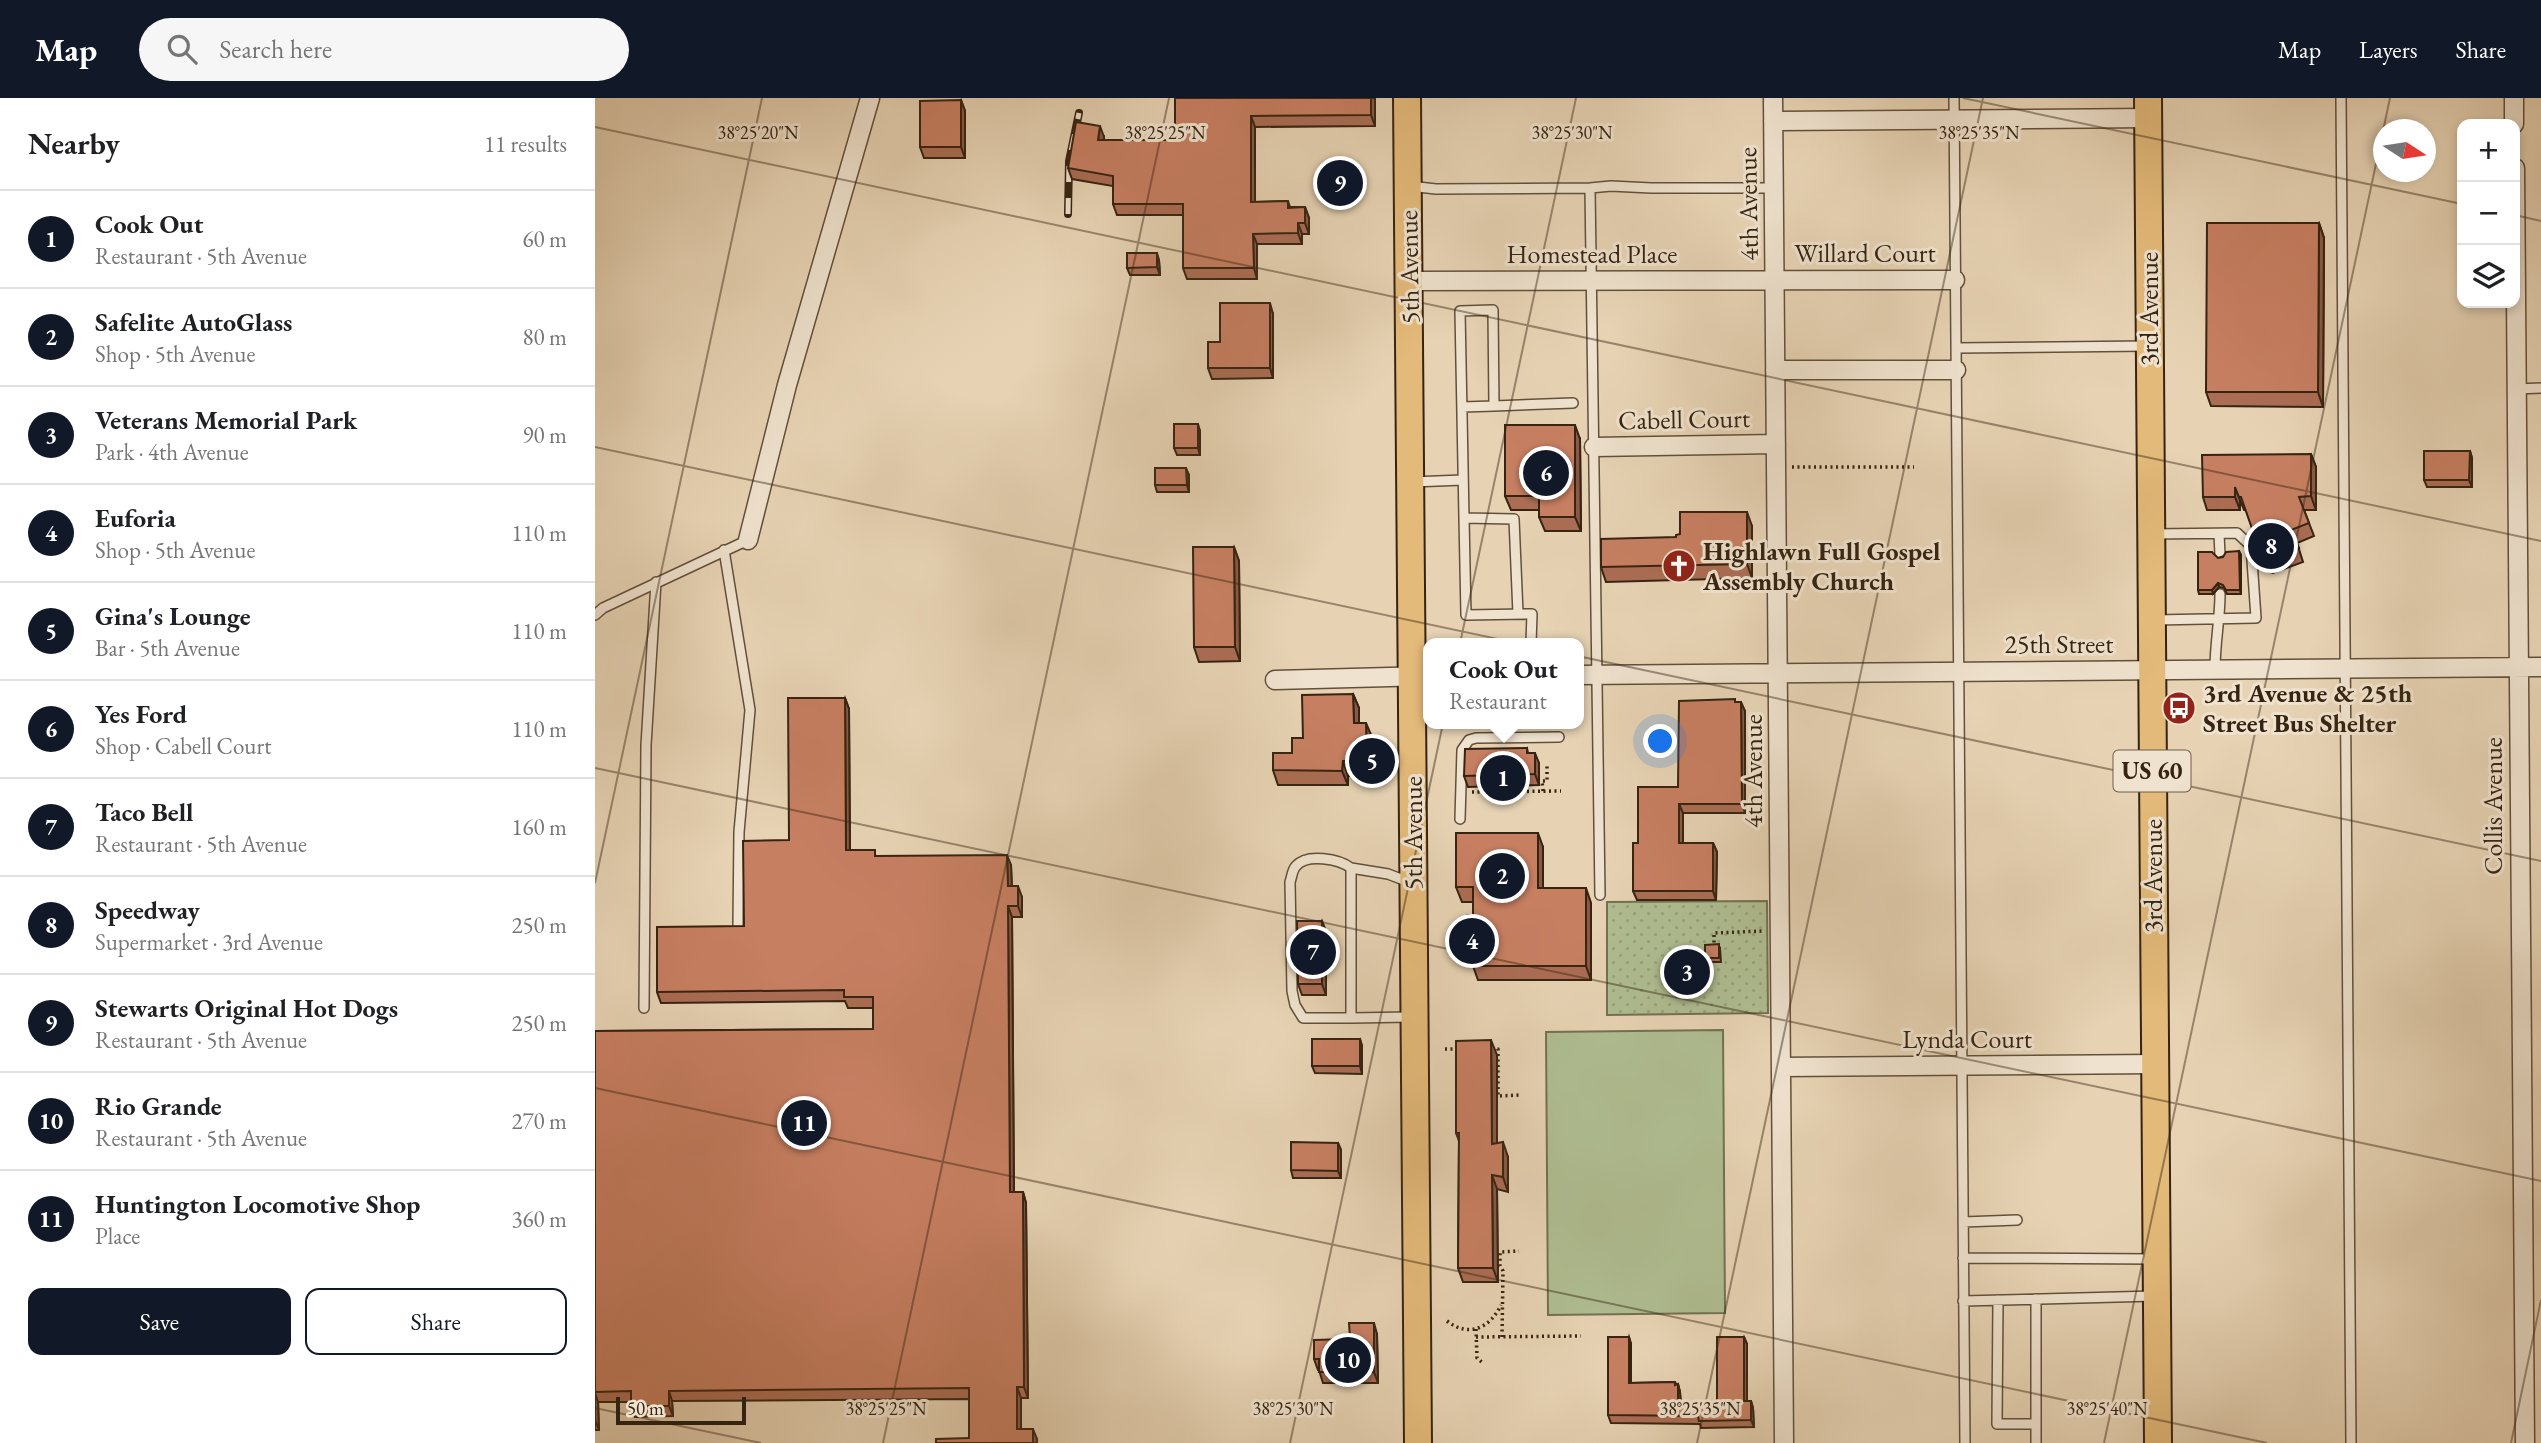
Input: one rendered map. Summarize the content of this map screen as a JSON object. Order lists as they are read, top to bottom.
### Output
{
  "streets": {
    "main road": ["5th Avenue", "3rd Avenue", "US 60"],
    "street": [
      "4th Avenue",
      "Willard Court",
      "Homestead Place",
      "Cabell Court",
      "25th Street",
      "Collis Avenue",
      "Lynda Court"
    ]
  },
  "crossings": [
    ["4th Avenue", "Willard Court"],
    ["4th Avenue", "Homestead Place"],
    ["4th Avenue", "Cabell Court"],
    ["4th Avenue", "25th Street"],
    ["4th Avenue", "Lynda Court"],
    ["Willard Court", "Homestead Place"],
    ["Homestead Place", "5th Avenue"],
    ["3rd Avenue", "25th Street"],
    ["3rd Avenue", "Lynda Court"],
    ["25th Street", "Collis Avenue"]
  ],
  "places": {
    "church": ["Highlawn Full Gospel Assembly Church"],
    "bus stop": ["3rd Avenue & 25th Street Bus Shelter"]
  },
  "scale_bar": "50 m",
  "north": "right",
  "page": {
    "header": "Map",
    "search": "Search here",
    "nav": ["Map", "Layers", "Share"],
    "heading": ["Nearby", "11 results"],
    "map_buttons": ["+", "−"],
    "pins": [
      "9",
      "6",
      "8",
      "5",
      "1",
      "2",
      "4",
      "7",
      "3",
      "11",
      "10"
    ],
    "list": [
      {
        "mark": "1",
        "name": "Cook Out",
        "note": "Restaurant · 5th Avenue",
        "value": "60 m"
      },
      {
        "mark": "2",
        "name": "Safelite AutoGlass",
        "note": "Shop · 5th Avenue",
        "value": "80 m"
      },
      {
        "mark": "3",
        "name": "Veterans Memorial Park",
        "note": "Park · 4th Avenue",
        "value": "90 m"
      },
      {
        "mark": "4",
        "name": "Euforia",
        "note": "Shop · 5th Avenue",
        "value": "110 m"
      },
      {
        "mark": "5",
        "name": "Gina's Lounge",
        "note": "Bar · 5th Avenue",
        "value": "110 m"
      },
      {
        "mark": "6",
        "name": "Yes Ford",
        "note": "Shop · Cabell Court",
        "value": "110 m"
      },
      {
        "mark": "7",
        "name": "Taco Bell",
        "note": "Restaurant · 5th Avenue",
        "value": "160 m"
      },
      {
        "mark": "8",
        "name": "Speedway",
        "note": "Supermarket · 3rd Avenue",
        "value": "250 m"
      },
      {
        "mark": "9",
        "name": "Stewarts Original Hot Dogs",
        "note": "Restaurant · 5th Avenue",
        "value": "250 m"
      },
      {
        "mark": "10",
        "name": "Rio Grande",
        "note": "Restaurant · 5th Avenue",
        "value": "270 m"
      },
      {
        "mark": "11",
        "name": "Huntington Locomotive Shop",
        "note": "Place",
        "value": "360 m"
      }
    ],
    "popup": ["Cook Out", "Restaurant"],
    "buttons": ["Save", "Share"],
    "scale": "50 m"
  },
  "coordinates": [
    "38°25'20\"N",
    "38°25'25\"N",
    "38°25'30\"N",
    "38°25'35\"N",
    "38°25'40\"N"
  ]
}
